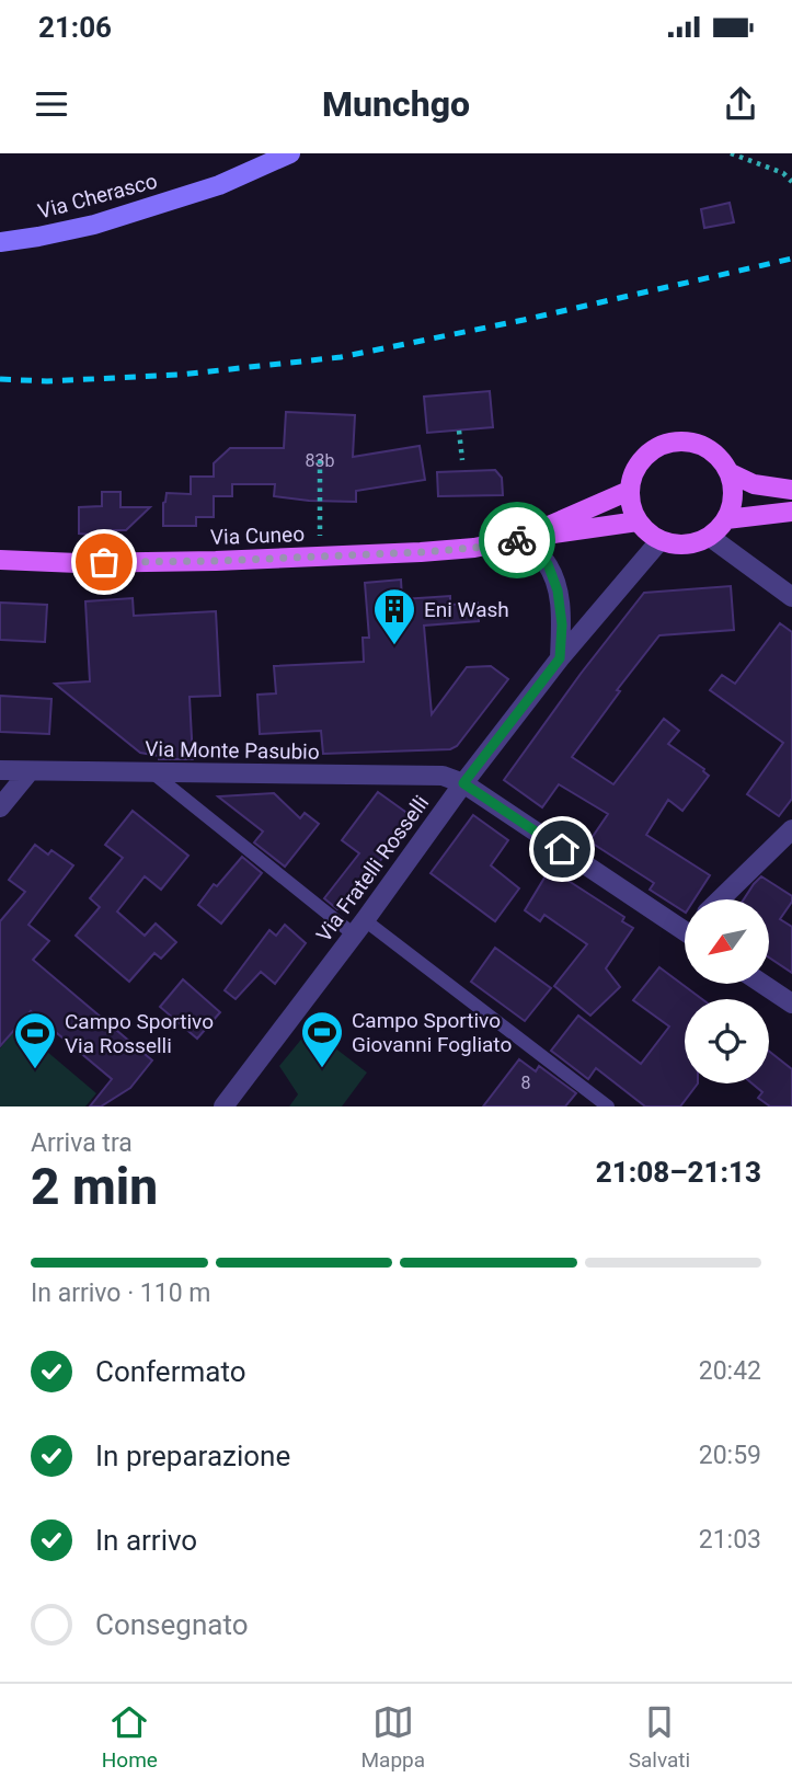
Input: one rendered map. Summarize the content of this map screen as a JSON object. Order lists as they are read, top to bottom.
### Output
{
  "streets": {
    "main road": ["Via Cherasco", "Via Cuneo"],
    "street": ["Via Monte Pasubio", "Via Fratelli Rosselli"]
  },
  "crossings": [
    ["Via Cuneo", "Via Fratelli Rosselli"],
    ["Via Monte Pasubio", "Via Fratelli Rosselli"]
  ],
  "places": {
    "building": ["Eni Wash"],
    "sports": ["Campo Sportivo Giovanni Fogliato", "Campo Sportivo Via Rosselli"]
  },
  "house_numbers": ["83b", "8"],
  "north": "bottom left",
  "page": {
    "status": "21:06",
    "header": "Munchgo",
    "heading": ["2 min", "Arriva tra", "21:08–21:13"],
    "bar": "In arrivo · 110 m",
    "list": [
      ["Confermato", "20:42"],
      ["In preparazione", "20:59"],
      ["In arrivo", "21:03"],
      "Consegnato"
    ],
    "tabs": ["Home", "Mappa", "Salvati"]
  }
}
